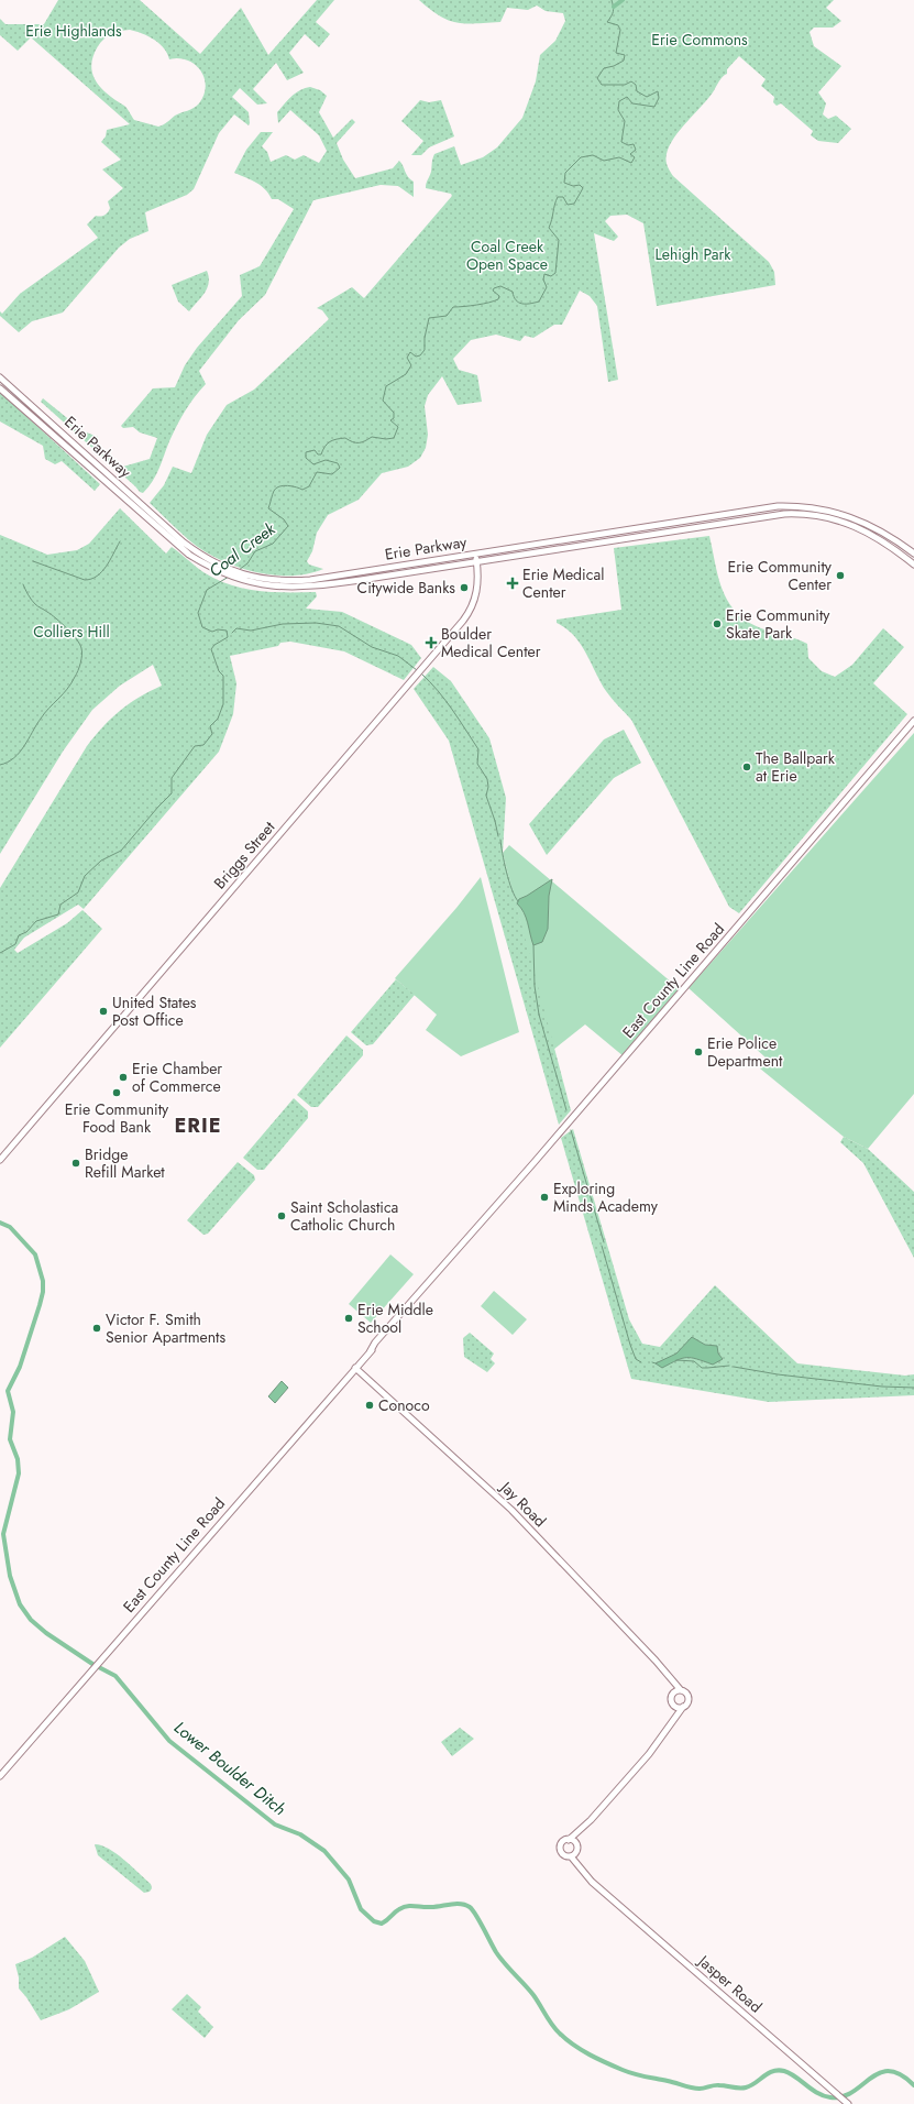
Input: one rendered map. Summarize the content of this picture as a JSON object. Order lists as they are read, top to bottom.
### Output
{
  "streets": {
    "main road": [
      "Erie Parkway",
      "Briggs Street",
      "East County Line Road",
      "Jay Road",
      "Jasper Road"
    ]
  },
  "crossings": [
    ["Erie Parkway", "Briggs Street"],
    ["East County Line Road", "Jay Road"]
  ],
  "districts": ["ERIE"],
  "water": ["Coal Creek", "Lower Boulder Ditch"],
  "parks": [
    "Erie Highlands",
    "Erie Commons",
    "Coal Creek Open Space",
    "Lehigh Park",
    "Colliers Hill"
  ],
  "places": {
    "other": [
      "Erie Community Center",
      "Citywide Banks",
      "Erie Community Skate Park",
      "The Ballpark at Erie",
      "United States Post Office",
      "Erie Police Department",
      "Erie Chamber of Commerce",
      "Erie Community Food Bank",
      "Bridge Refill Market",
      "Exploring Minds Academy",
      "Saint Scholastica Catholic Church",
      "Erie Middle School",
      "Victor F. Smith Senior Apartments",
      "Conoco"
    ],
    "health": ["Erie Medical Center", "Boulder Medical Center"]
  }
}
